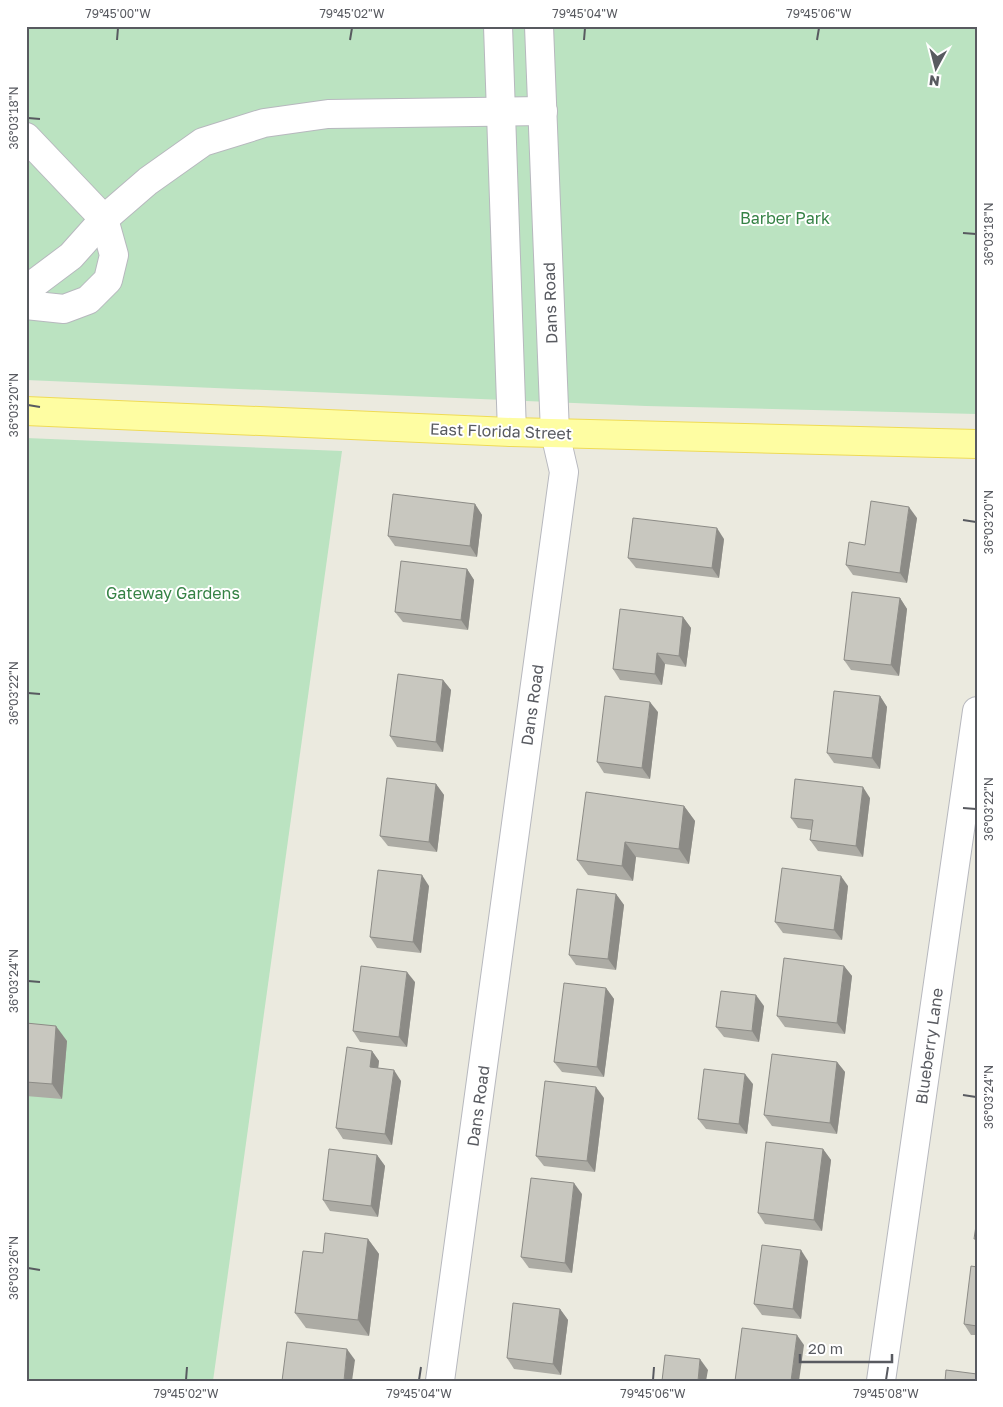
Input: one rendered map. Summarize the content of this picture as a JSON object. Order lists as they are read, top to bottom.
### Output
{
  "streets": {
    "main road": ["East Florida Street"],
    "street": ["Dans Road", "Blueberry Lane"]
  },
  "crossings": [
    ["Dans Road", "East Florida Street"]
  ],
  "parks": ["Barber Park", "Gateway Gardens"],
  "scale_bar": "20 m",
  "north": "bottom",
  "coordinates": [
    "79°45'00\"W",
    "79°45'02\"W",
    "79°45'04\"W",
    "79°45'06\"W",
    "36°03'18\"N",
    "36°03'20\"N",
    "36°03'22\"N",
    "36°03'24\"N",
    "36°03'26\"N",
    "79°45'08\"W"
  ]
}
